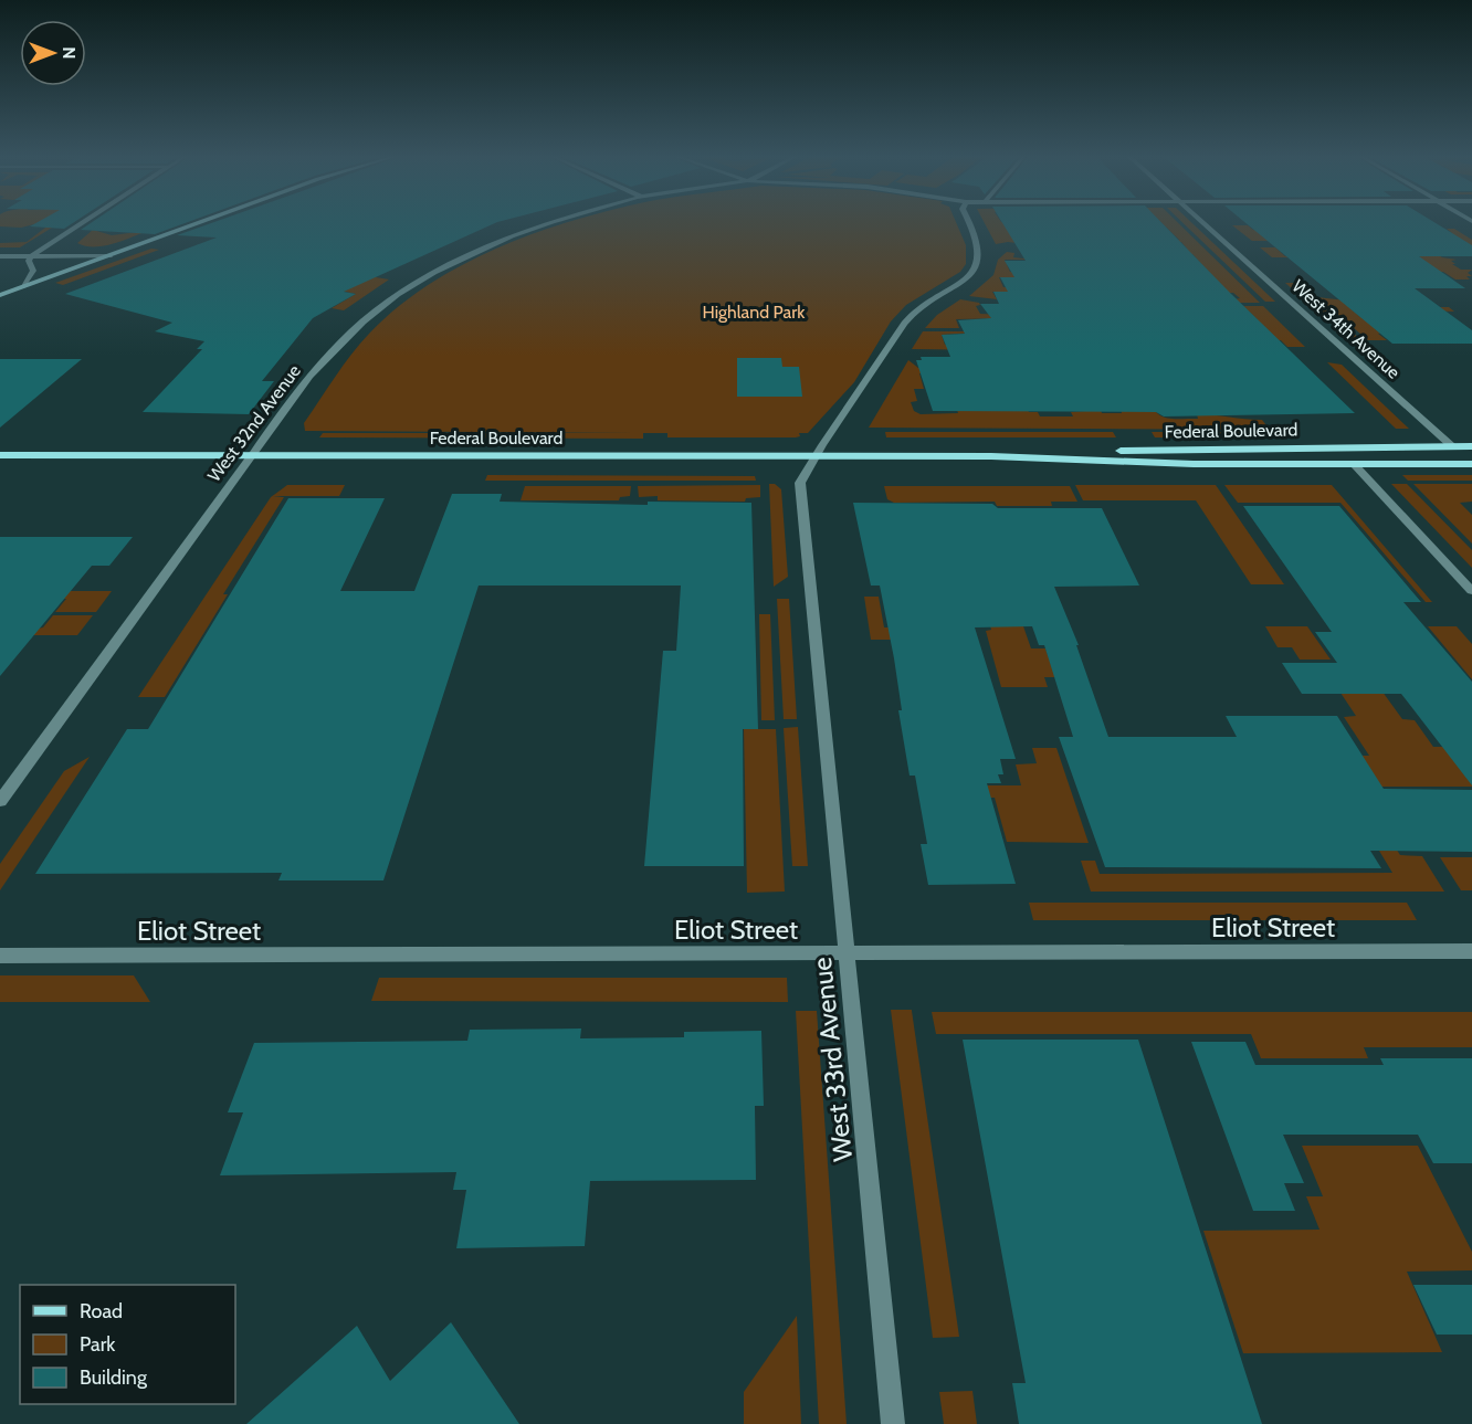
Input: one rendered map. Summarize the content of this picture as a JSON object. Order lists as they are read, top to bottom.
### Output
{
  "streets": {
    "main road": ["Federal Boulevard"],
    "street": [
      "West 34th Avenue",
      "West 32nd Avenue",
      "Eliot Street",
      "West 33rd Avenue"
    ]
  },
  "crossings": [
    ["West 34th Avenue", "Federal Boulevard"],
    ["West 32nd Avenue", "Federal Boulevard"],
    ["Federal Boulevard", "West 33rd Avenue"],
    ["Eliot Street", "West 33rd Avenue"]
  ],
  "parks": ["Highland Park"],
  "legend": ["Road", "Park", "Building"],
  "north": "right"
}
